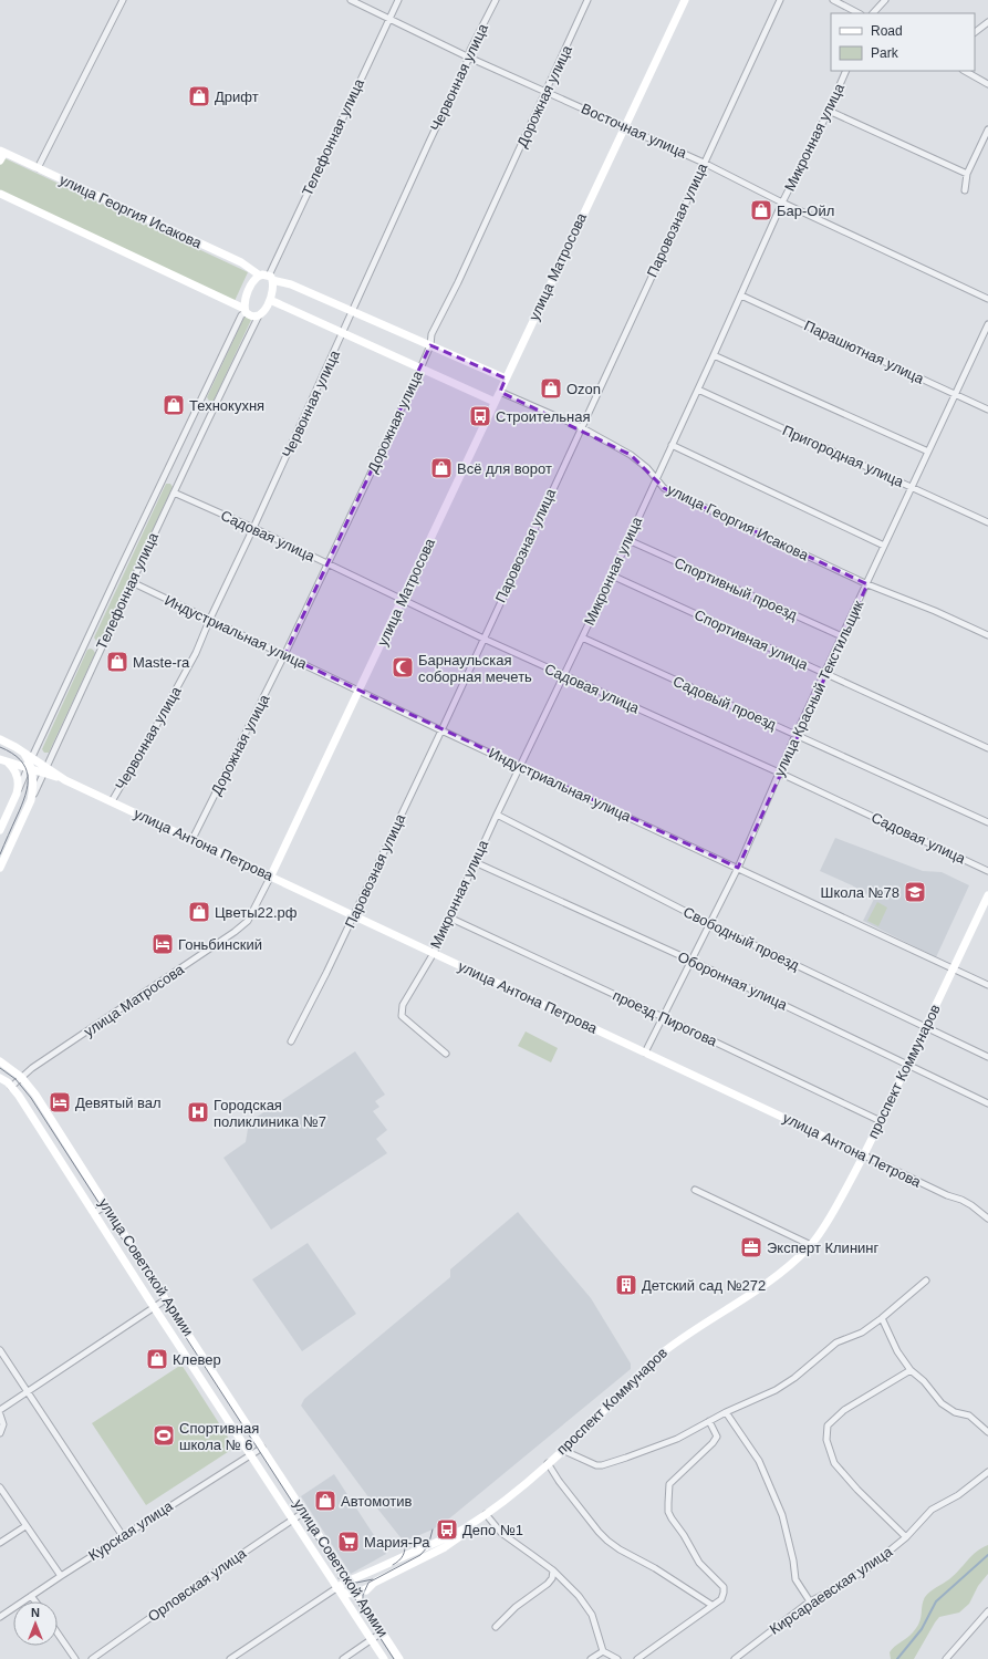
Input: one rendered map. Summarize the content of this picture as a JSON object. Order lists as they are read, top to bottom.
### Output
{
  "streets": {
    "street": [
      "Червонная улица",
      "Дорожная улица",
      "Восточная улица",
      "Телефонная улица",
      "Микронная улица",
      "улица Георгия Исакова",
      "Паровозная улица",
      "улица Матросова",
      "Парашютная улица",
      "Пригородная улица",
      "Садовая улица",
      "Спортивный проезд",
      "Индустриальная улица",
      "Спортивная улица",
      "улица Красный Текстильщик",
      "Садовый проезд",
      "улица Антона Петрова",
      "Свободный проезд",
      "Оборонная улица",
      "проезд Пирогова",
      "проспект Коммунаров",
      "улица Советской Армии",
      "Курская улица",
      "Орловская улица",
      "Кирсараевская улица"
    ]
  },
  "crossings": [
    ["Червонная улица", "Восточная улица"],
    ["Червонная улица", "Садовая улица"],
    ["Червонная улица", "Индустриальная улица"],
    ["Червонная улица", "улица Антона Петрова"],
    ["Дорожная улица", "Восточная улица"],
    ["Дорожная улица", "Садовая улица"],
    ["Дорожная улица", "Индустриальная улица"],
    ["Дорожная улица", "улица Антона Петрова"],
    ["Восточная улица", "Телефонная улица"],
    ["Восточная улица", "Микронная улица"],
    ["Восточная улица", "Паровозная улица"],
    ["Восточная улица", "улица Матросова"],
    ["Телефонная улица", "Садовая улица"],
    ["Телефонная улица", "Индустриальная улица"],
    ["Телефонная улица", "улица Антона Петрова"],
    ["Микронная улица", "улица Георгия Исакова"],
    ["Микронная улица", "Парашютная улица"],
    ["Микронная улица", "Пригородная улица"],
    ["Микронная улица", "Садовая улица"],
    ["Микронная улица", "Спортивный проезд"],
    ["Микронная улица", "Индустриальная улица"],
    ["Микронная улица", "Спортивная улица"],
    ["Микронная улица", "Садовый проезд"],
    ["Микронная улица", "улица Антона Петрова"],
    ["Микронная улица", "Свободный проезд"],
    ["Микронная улица", "Оборонная улица"],
    ["Микронная улица", "проезд Пирогова"],
    ["улица Георгия Исакова", "Паровозная улица"],
    ["улица Георгия Исакова", "улица Матросова"],
    ["улица Георгия Исакова", "улица Красный Текстильщик"],
    ["Паровозная улица", "Садовая улица"],
    ["Паровозная улица", "Индустриальная улица"],
    ["Паровозная улица", "улица Антона Петрова"],
    ["улица Матросова", "Садовая улица"],
    ["улица Матросова", "Индустриальная улица"],
    ["улица Матросова", "улица Антона Петрова"],
    ["улица Матросова", "улица Советской Армии"],
    ["Парашютная улица", "улица Красный Текстильщик"],
    ["Пригородная улица", "улица Красный Текстильщик"],
    ["Садовая улица", "улица Красный Текстильщик"],
    ["Спортивный проезд", "улица Красный Текстильщик"],
    ["Индустриальная улица", "улица Красный Текстильщик"],
    ["Индустриальная улица", "проспект Коммунаров"],
    ["Спортивная улица", "улица Красный Текстильщик"],
    ["улица Красный Текстильщик", "Садовый проезд"],
    ["улица Красный Текстильщик", "улица Антона Петрова"],
    ["улица Красный Текстильщик", "Свободный проезд"],
    ["улица Красный Текстильщик", "Оборонная улица"],
    ["улица Красный Текстильщик", "проезд Пирогова"],
    ["улица Антона Петрова", "проспект Коммунаров"],
    ["Свободный проезд", "проспект Коммунаров"],
    ["Оборонная улица", "проспект Коммунаров"],
    ["проезд Пирогова", "проспект Коммунаров"],
    ["проспект Коммунаров", "улица Советской Армии"],
    ["улица Советской Армии", "Курская улица"],
    ["улица Советской Армии", "Орловская улица"]
  ],
  "places": {
    "shop": [
      "Дрифт",
      "Бар-Ойл",
      "Ozon",
      "Технокухня",
      "Всё для ворот",
      "Maste-ra",
      "Цветы22.рф",
      "Клевер",
      "Автомотив"
    ],
    "bus stop": ["Строительная", "Депо №1"],
    "mosque": ["Барнаульская соборная мечеть"],
    "school or university": ["Школа №78"],
    "hotel": ["Гоньбинский", "Девятый вал"],
    "hospital": ["Городская поликлиника №7"],
    "office": ["Эксперт Клининг"],
    "building": ["Детский сад №272"],
    "sports": ["Спортивная школа № 6"],
    "supermarket": ["Мария-Ра"]
  },
  "legend": ["Road", "Park"],
  "north": "top"
}
